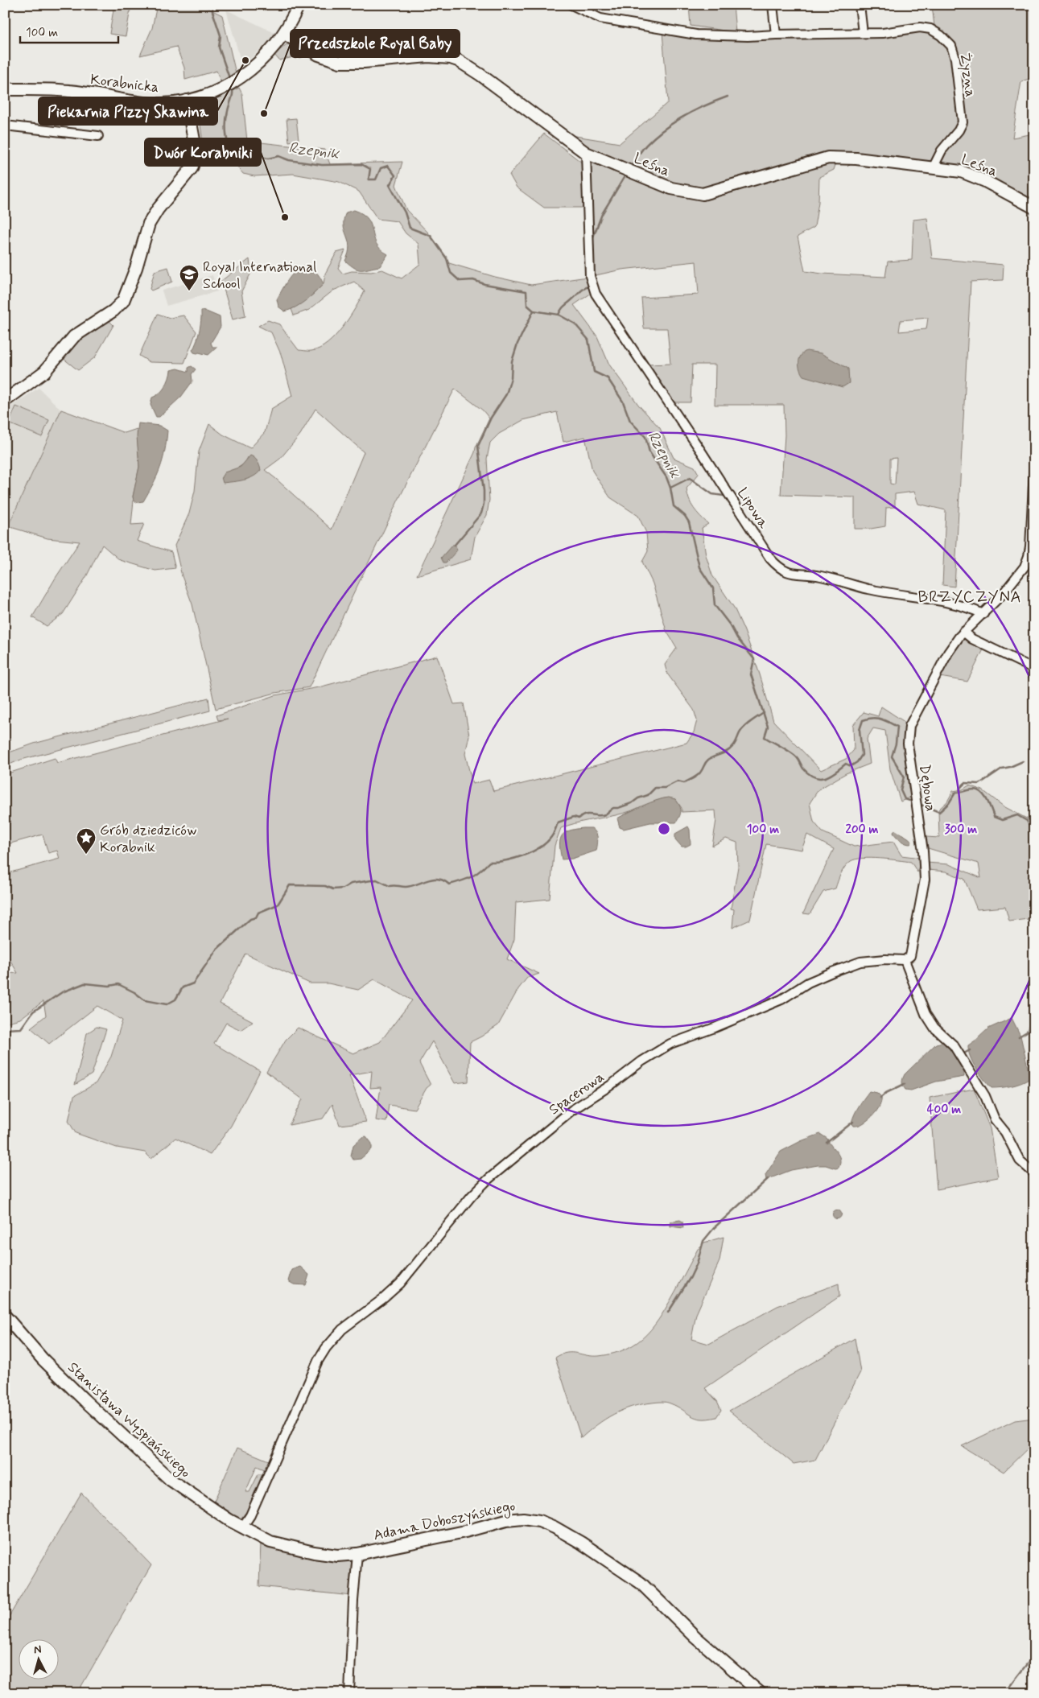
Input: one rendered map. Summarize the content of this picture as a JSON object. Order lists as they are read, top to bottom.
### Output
{
  "streets": {
    "street": [
      "Żyzna",
      "Korabnicka",
      "Leśna",
      "Lipowa",
      "Dębowa",
      "Spacerowa",
      "Stanisława Wyspiańskiego",
      "Adama Doboszyńskiego"
    ]
  },
  "crossings": [
    ["Żyzna", "Leśna"],
    ["Korabnicka", "Leśna"],
    ["Leśna", "Lipowa"],
    ["Lipowa", "Dębowa"],
    ["Dębowa", "Spacerowa"],
    ["Spacerowa", "Stanisława Wyspiańskiego"],
    ["Spacerowa", "Adama Doboszyńskiego"],
    ["Stanisława Wyspiańskiego", "Adama Doboszyńskiego"]
  ],
  "districts": ["BRZYCZYNA"],
  "water": ["Rzepnik"],
  "places": {
    "other": ["Piekarnia Pizzy Skawina", "Przedszkole Royal Baby", "Dwór Korabniki"],
    "school or university": ["Royal International School"],
    "place": ["Grób dziedziców Korabnik"]
  },
  "scale_bar": "100 m",
  "north": "top",
  "rings": [
    "100 m",
    "200 m",
    "300 m",
    "400 m"
  ]
}
